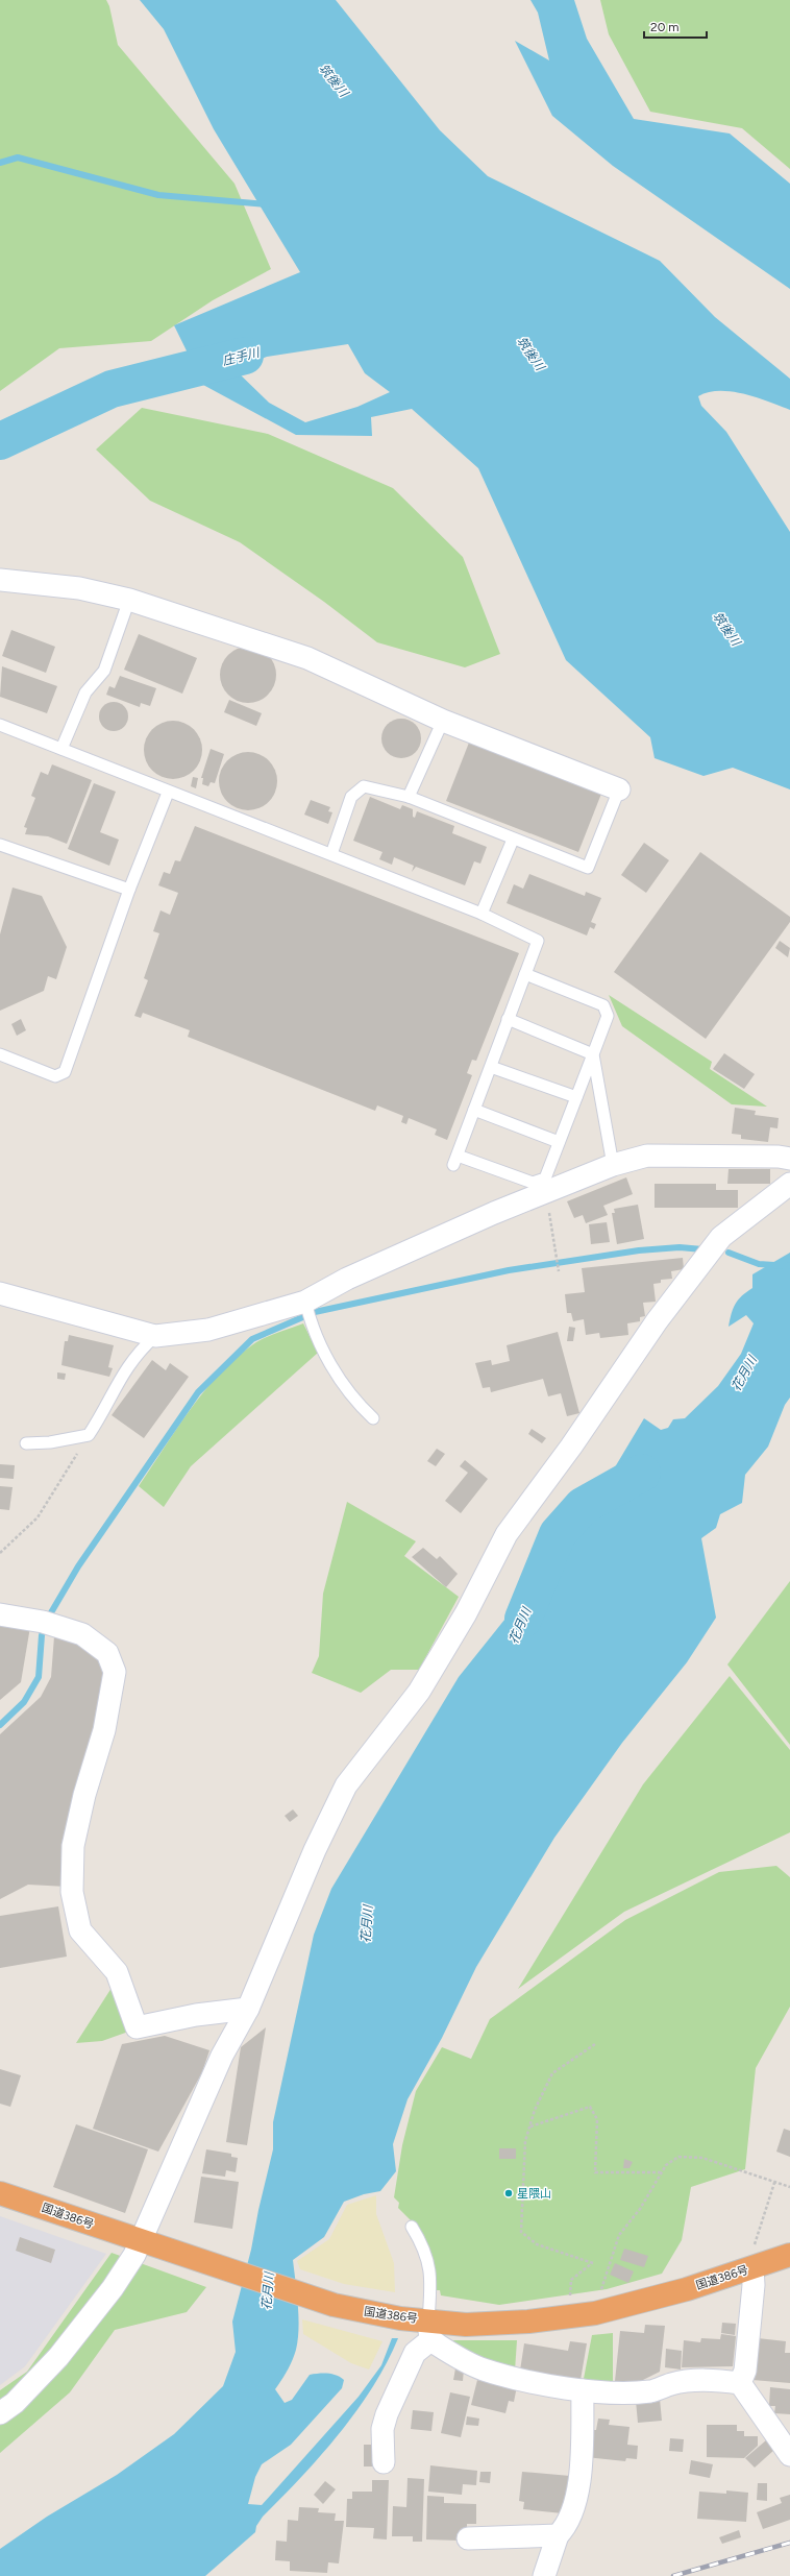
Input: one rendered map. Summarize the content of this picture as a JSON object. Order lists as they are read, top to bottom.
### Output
{
  "streets": {
    "highway": ["国道386号"]
  },
  "water": ["筑後川", "庄手川", "花月川"],
  "places": ["星隈山"],
  "scale_bar": "20 m"
}
